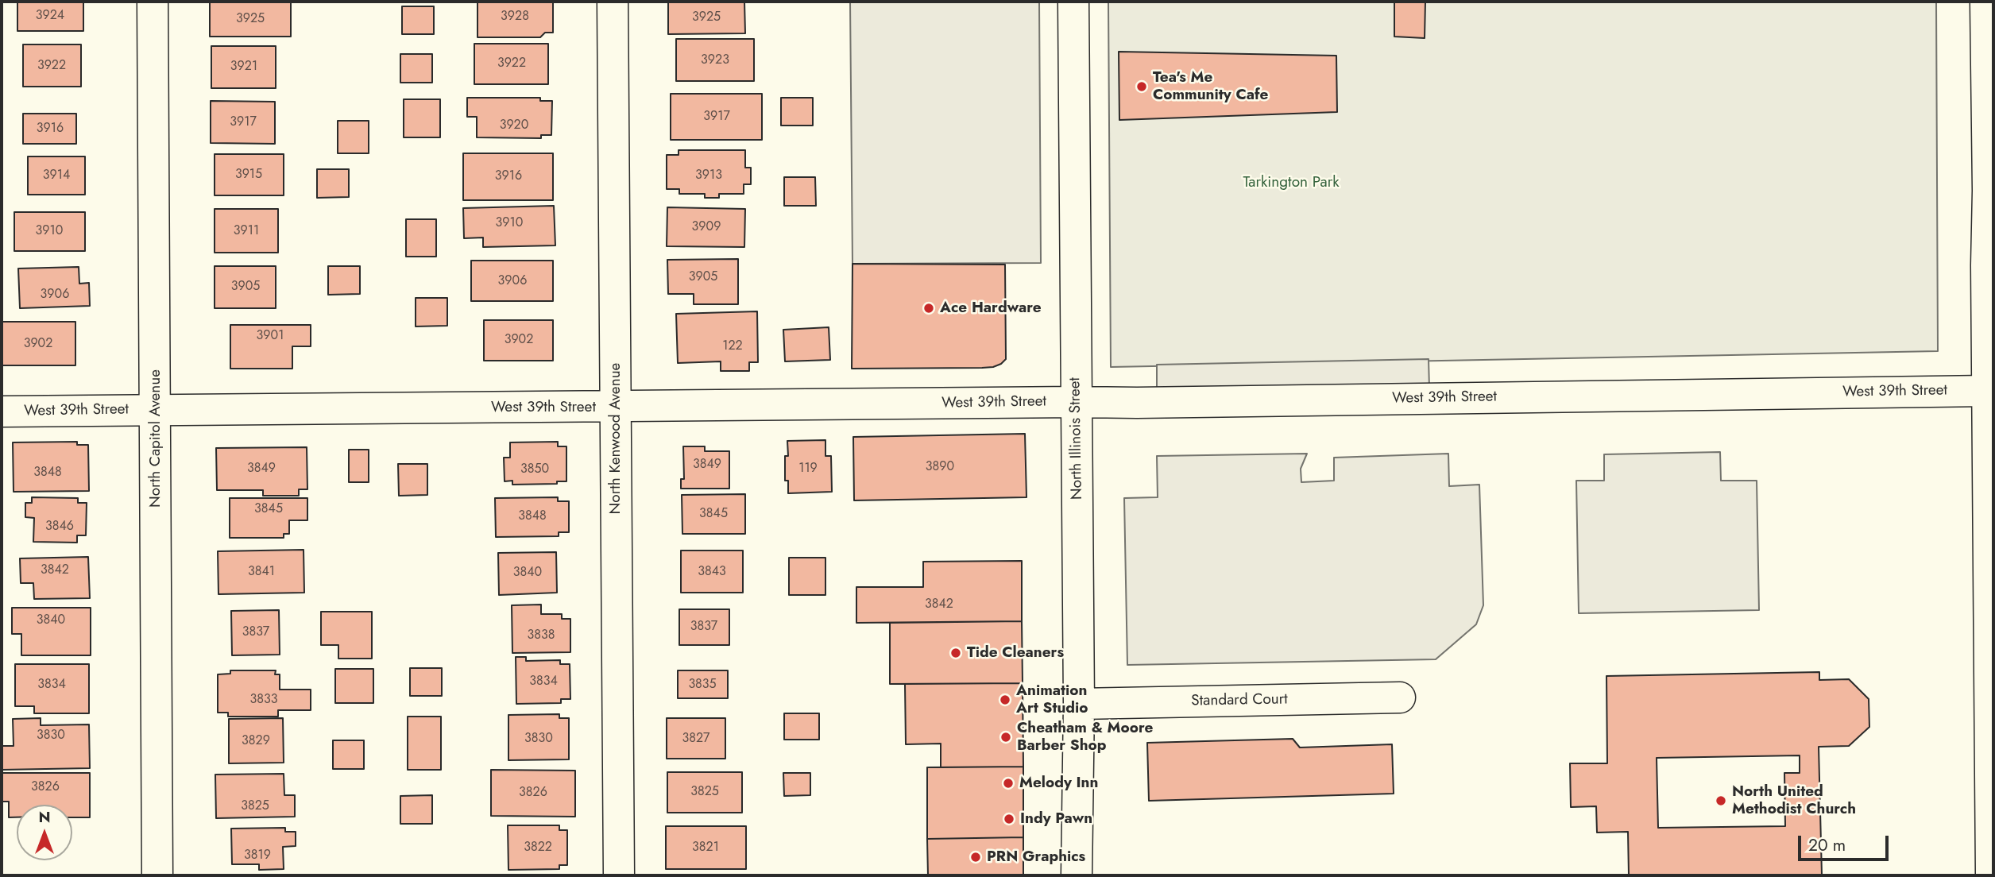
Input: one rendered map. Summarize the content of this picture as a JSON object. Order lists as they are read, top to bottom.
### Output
{
  "streets": {
    "street": [
      "West 39th Street",
      "North Capitol Avenue",
      "North Kenwood Avenue",
      "North Illinois Street",
      "Standard Court"
    ]
  },
  "crossings": [
    ["West 39th Street", "North Capitol Avenue"],
    ["West 39th Street", "North Kenwood Avenue"],
    ["West 39th Street", "North Illinois Street"],
    ["North Illinois Street", "Standard Court"]
  ],
  "parks": ["Tarkington Park"],
  "places": [
    "Tea's Me Community Cafe",
    "Ace Hardware",
    "Tide Cleaners",
    "Animation Art Studio",
    "Cheatham & Moore Barber Shop",
    "Melody Inn",
    "North United Methodist Church",
    "Indy Pawn",
    "PRN Graphics"
  ],
  "house_numbers": [
    "3924",
    "3928",
    "3925",
    "3925",
    "3923",
    "3922",
    "3922",
    "3921",
    "3917",
    "3917",
    "3920",
    "3916",
    "3915",
    "3914",
    "3913",
    "3916",
    "3910",
    "3909",
    "3910",
    "3911",
    "3905",
    "3906",
    "3905",
    "3906",
    "3901",
    "3902",
    "3902",
    "122",
    "3849",
    "3890",
    "3849",
    "119",
    "3850",
    "3848",
    "3845",
    "3845",
    "3848",
    "3846",
    "3842",
    "3841",
    "3843",
    "3840",
    "3842",
    "3840",
    "3837",
    "3837",
    "3838",
    "3834",
    "3834",
    "3835",
    "3833",
    "3830",
    "3830",
    "3827",
    "3829",
    "3826",
    "3825",
    "3826",
    "3825",
    "3822",
    "3821",
    "3819"
  ],
  "scale_bar": "20 m",
  "north": "top"
}
